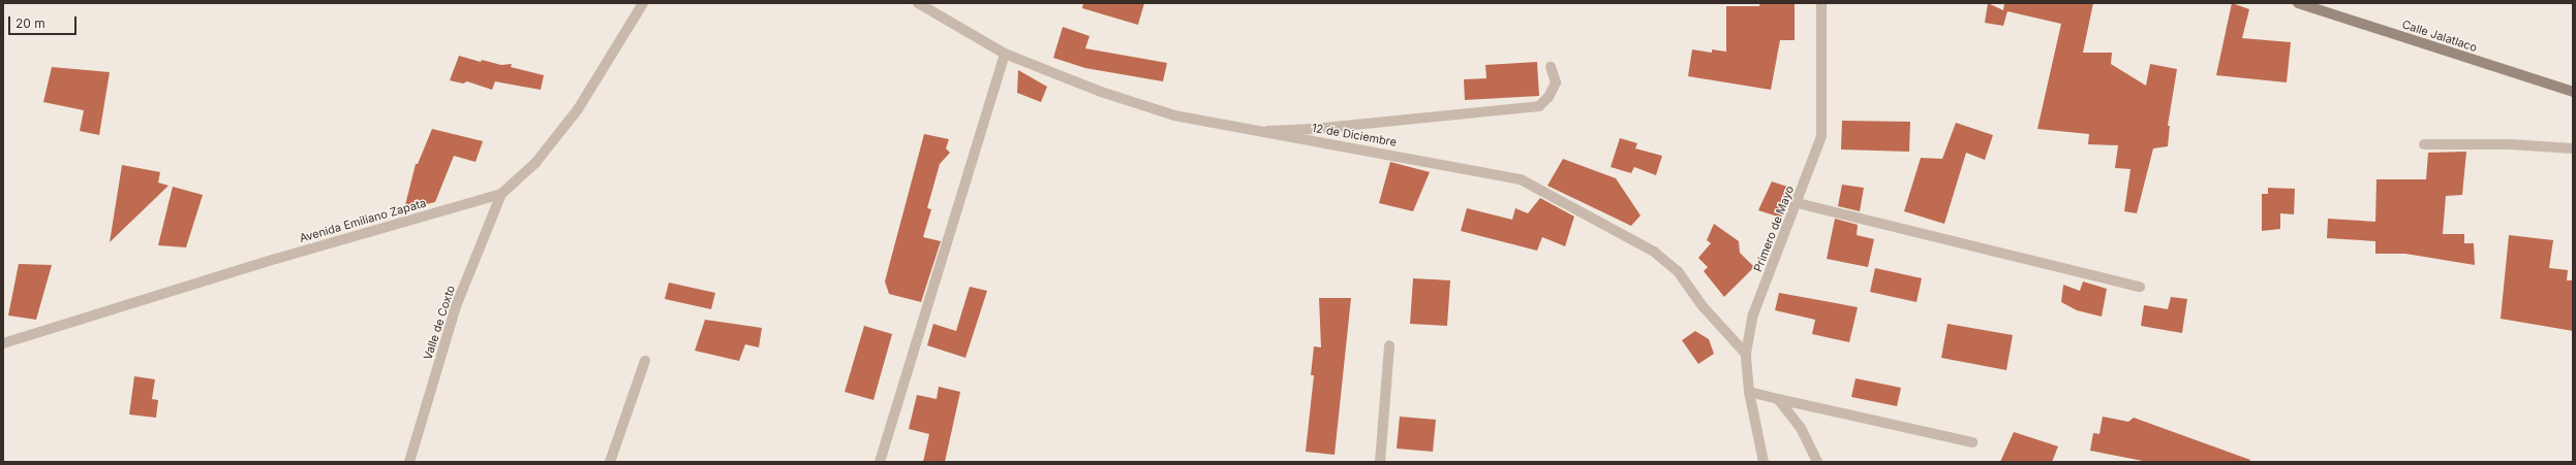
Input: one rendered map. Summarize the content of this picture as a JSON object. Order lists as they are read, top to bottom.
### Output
{
  "streets": {
    "main road": ["Calle Jalatlaco"],
    "street": [
      "12 de Diciembre",
      "Avenida Emiliano Zapata",
      "Primero de Mayo",
      "Valle de Coxto"
    ]
  },
  "crossings": [
    ["12 de Diciembre", "Primero de Mayo"],
    ["Avenida Emiliano Zapata", "Valle de Coxto"]
  ],
  "scale_bar": "20 m"
}
